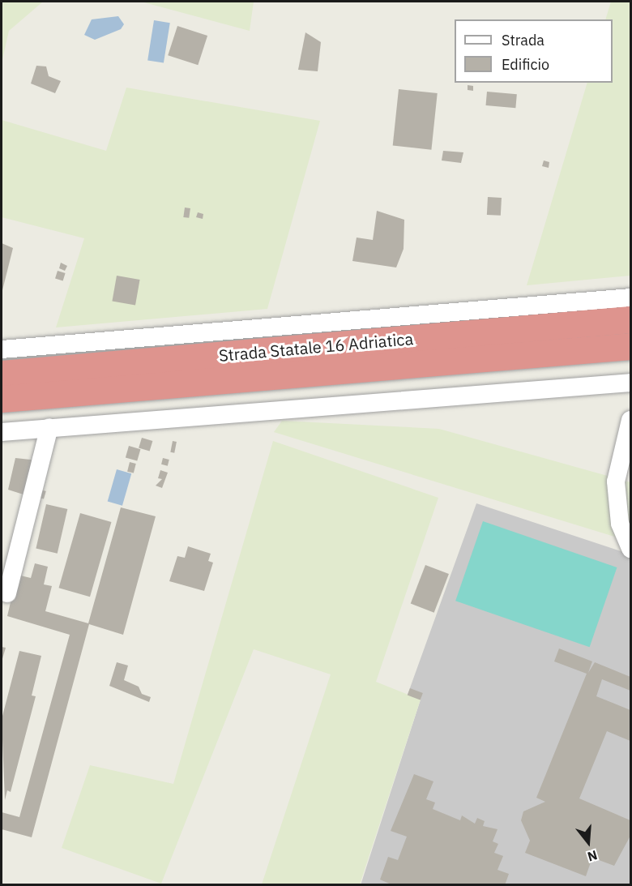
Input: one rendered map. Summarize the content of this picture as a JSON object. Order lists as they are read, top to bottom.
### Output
{
  "streets": {
    "highway": ["Strada Statale 16 Adriatica"]
  },
  "legend": ["Strada", "Edificio"],
  "north": "bottom"
}
